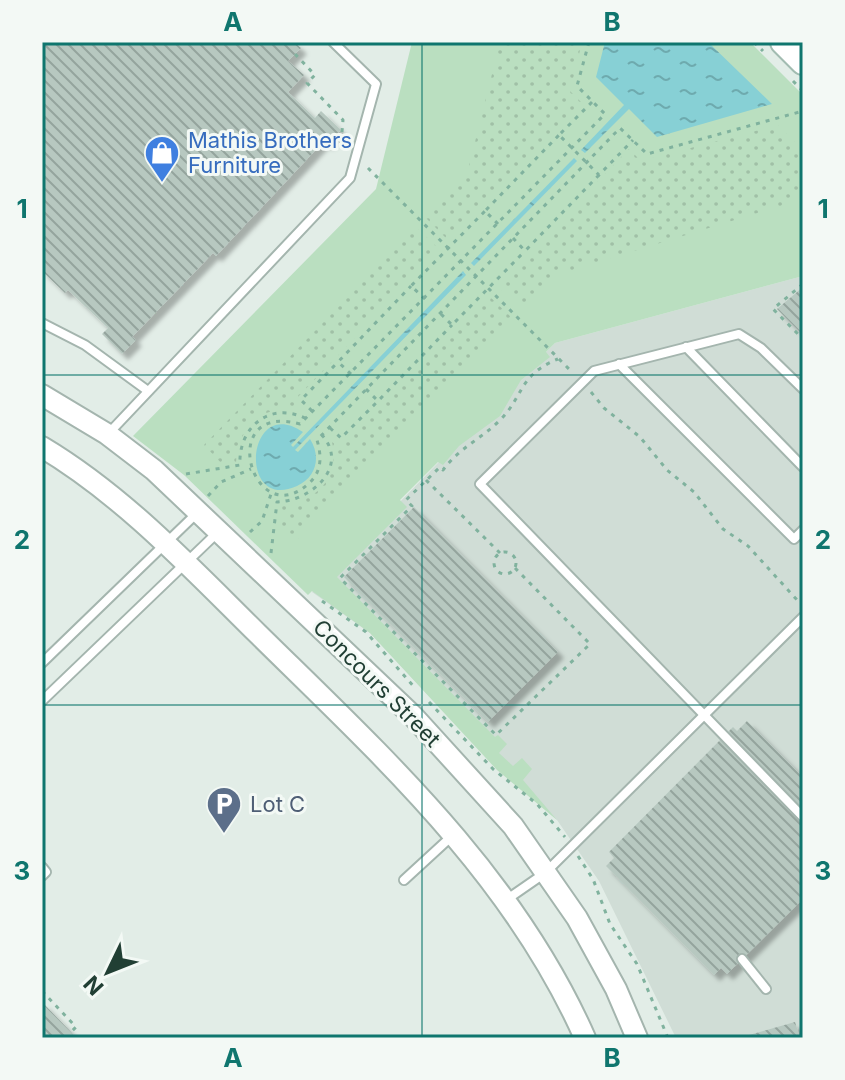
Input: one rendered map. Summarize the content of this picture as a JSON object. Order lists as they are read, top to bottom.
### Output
{
  "streets": {
    "street": ["Concours Street"]
  },
  "places": {
    "shop": ["Mathis Brothers Furniture"],
    "parking": ["Lot C"]
  },
  "north": "bottom left",
  "grid": {
    "columns": ["A", "B"],
    "rows": ["1", "2", "3"]
  }
}
